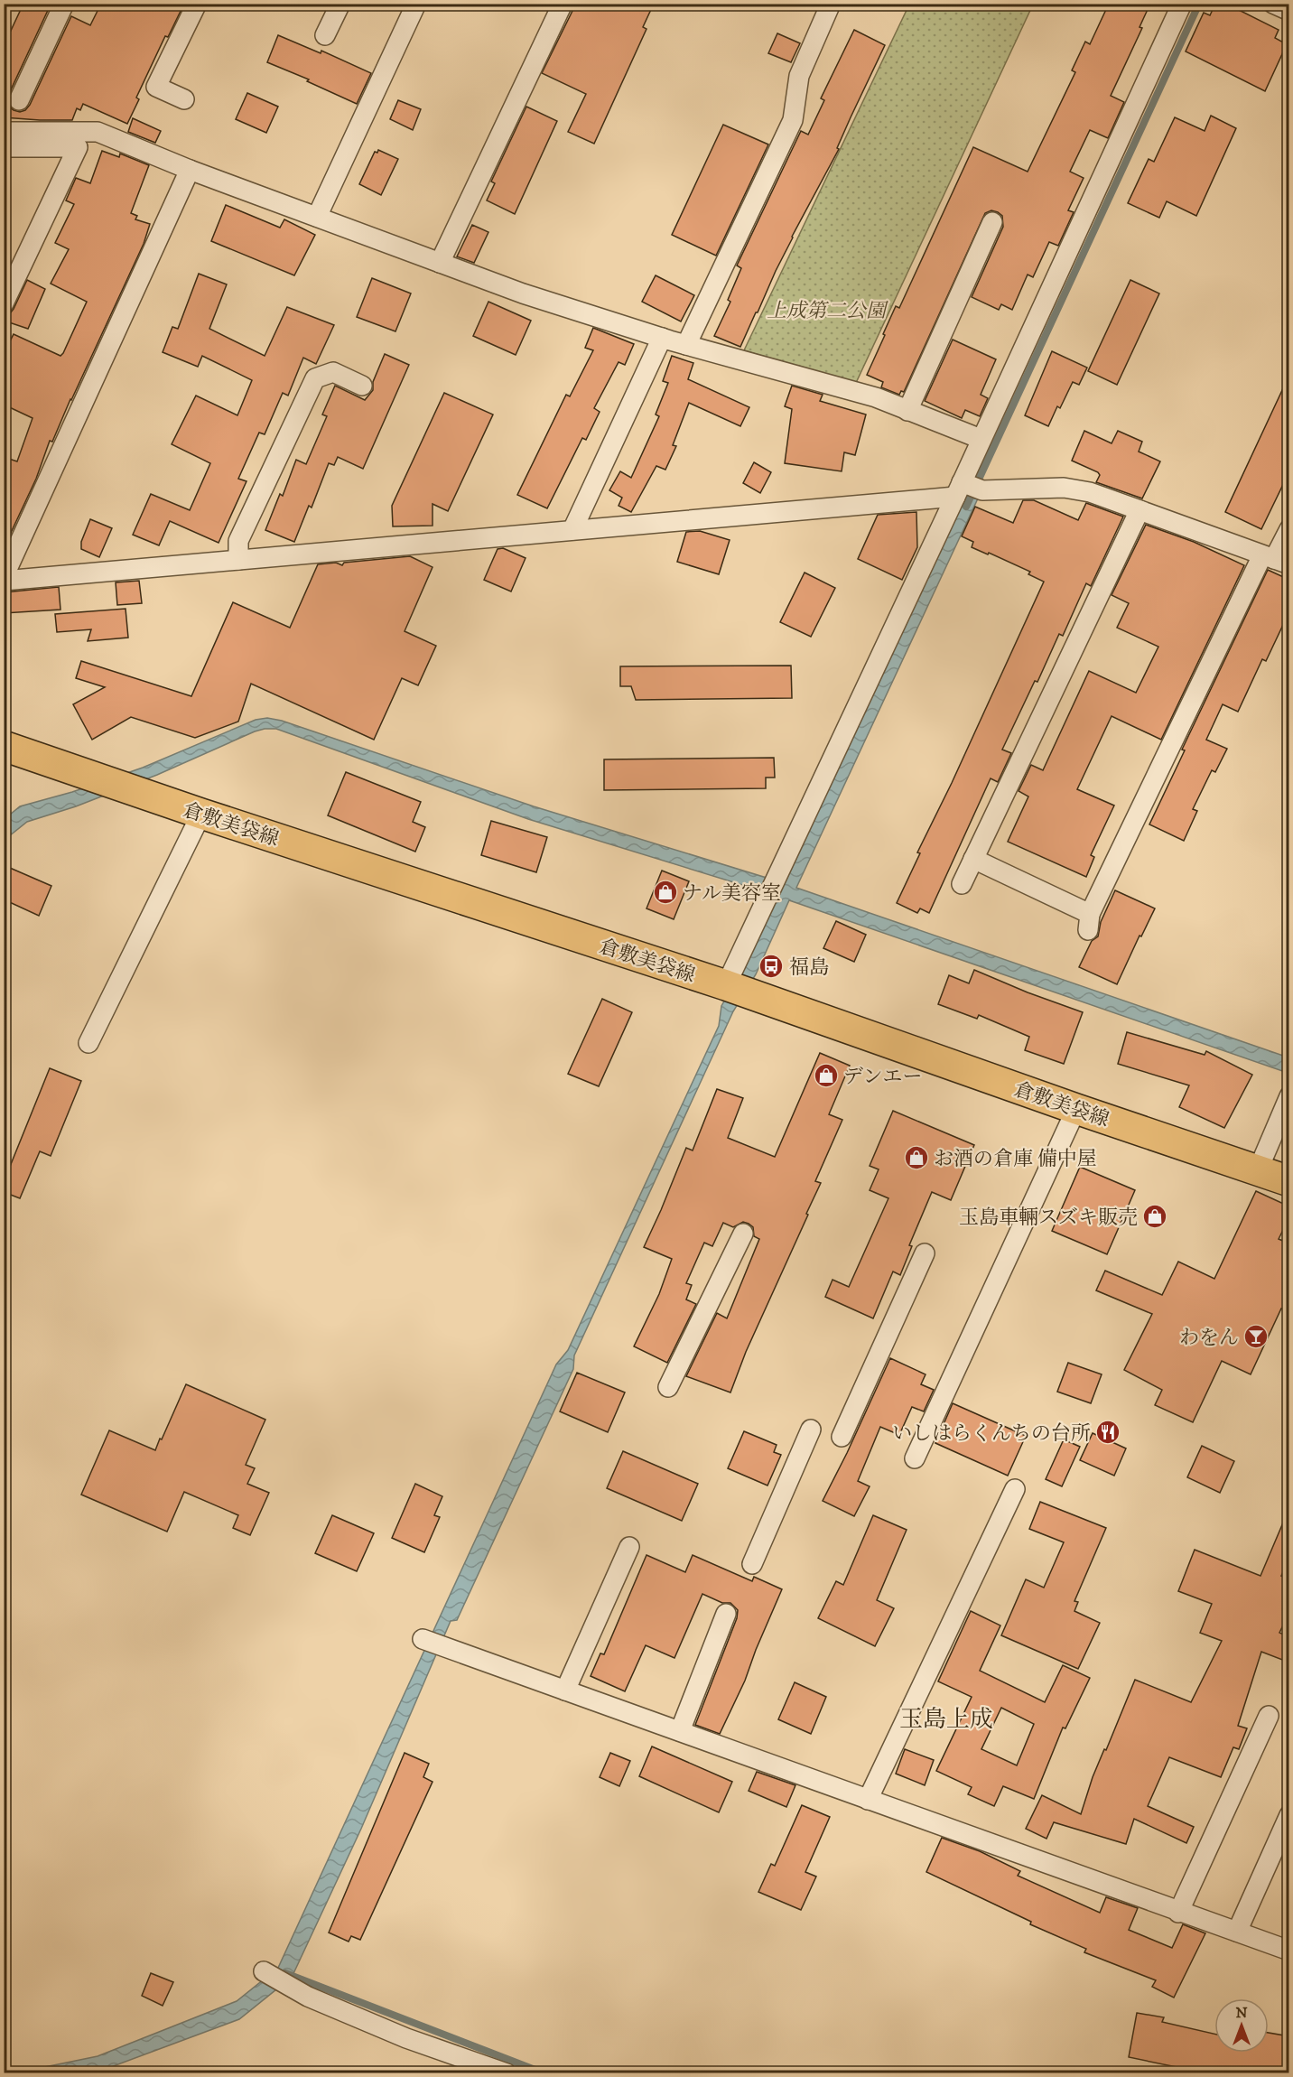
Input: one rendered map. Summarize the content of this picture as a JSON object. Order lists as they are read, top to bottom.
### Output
{
  "streets": {
    "main road": ["倉敷美袋線"]
  },
  "districts": ["玉島上成"],
  "parks": ["上成第二公園"],
  "places": {
    "shop": [
      "ナル美容室",
      "デンエー",
      "お酒の倉庫 備中屋",
      "玉島車輛スズキ販売"
    ],
    "bus stop": ["福島"],
    "bar": ["わをん"],
    "restaurant": ["いしはらくんちの台所"]
  },
  "north": "top"
}
